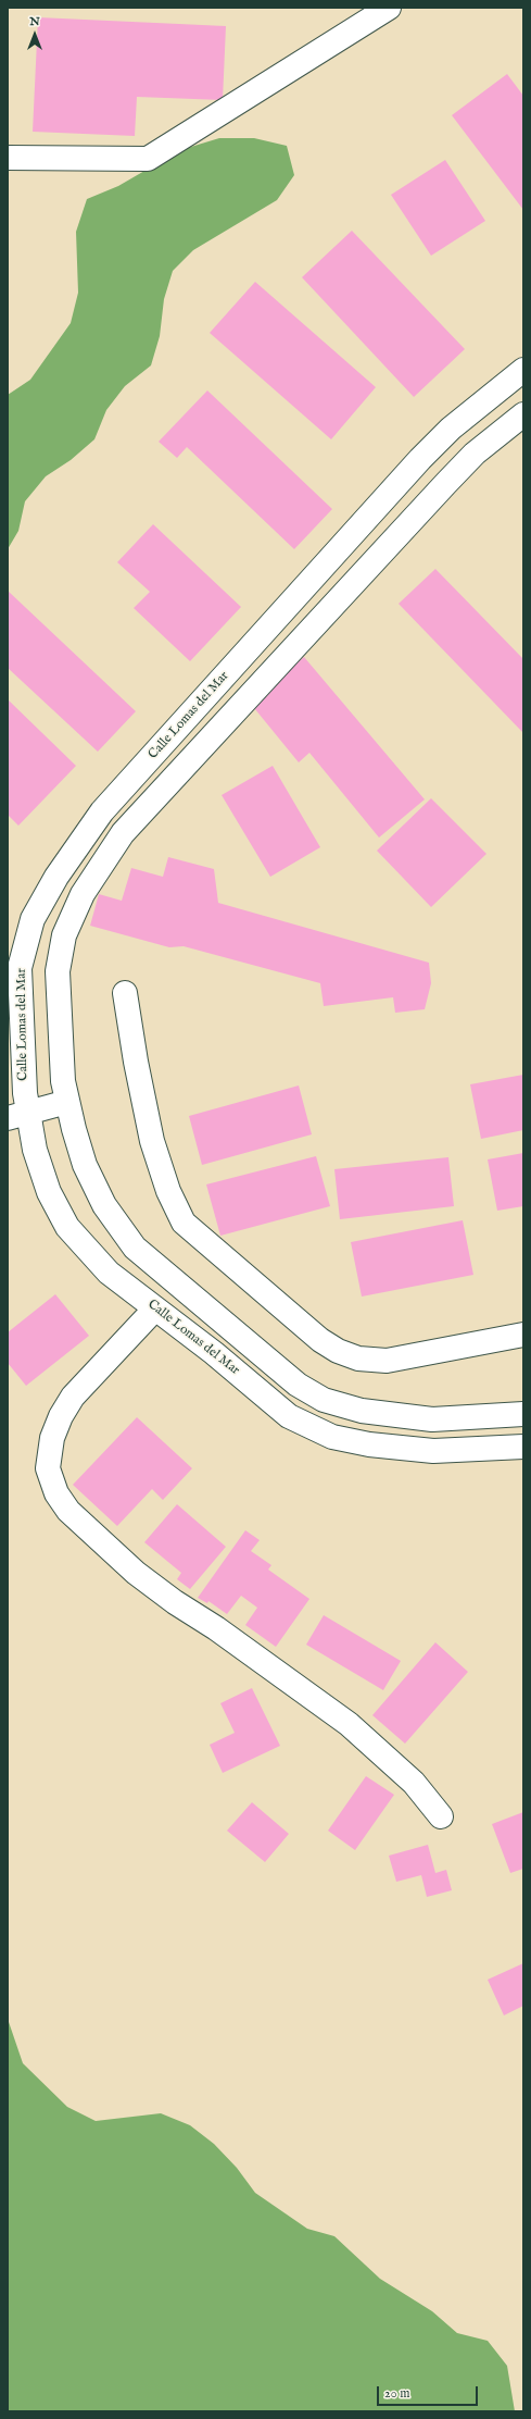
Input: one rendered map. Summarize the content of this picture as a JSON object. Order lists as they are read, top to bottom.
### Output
{
  "streets": {
    "street": ["Calle Lomas del Mar"]
  },
  "scale_bar": "20 m",
  "north": "top"
}
